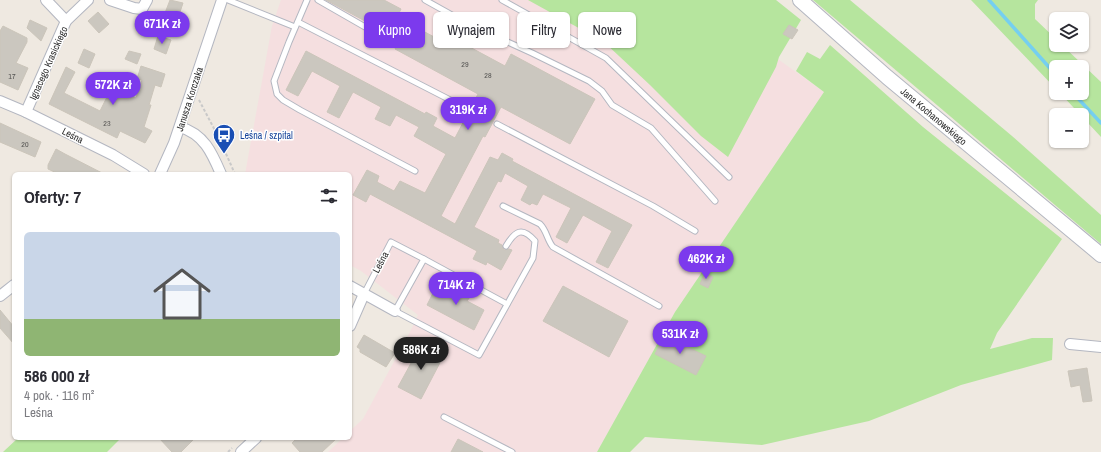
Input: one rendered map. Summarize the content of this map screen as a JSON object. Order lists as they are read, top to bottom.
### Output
{
  "streets": {
    "street": [
      "Ignacego Krasickiego",
      "Janusza Korczaka",
      "Jana Kochanowskiego",
      "Leśna"
    ]
  },
  "crossings": [
    ["Ignacego Krasickiego", "Leśna"]
  ],
  "places": {
    "bus stop": ["Leśna / szpital"]
  },
  "house_numbers": [
    "29",
    "28",
    "17",
    "23",
    "20"
  ],
  "page": {
    "price": [
      "671K zł",
      "572K zł",
      "319K zł",
      "462K zł",
      "714K zł",
      "531K zł",
      "586K zł"
    ],
    "map_buttons": ["+", "−"],
    "chip": [
      "Kupno",
      "Wynajem",
      "Filtry",
      "Nowe"
    ],
    "heading": "Oferty: 7",
    "list": [
      {
        "name": "586 000 zł",
        "note": "4 pok. · 116 m² · Leśna"
      }
    ]
  }
}
